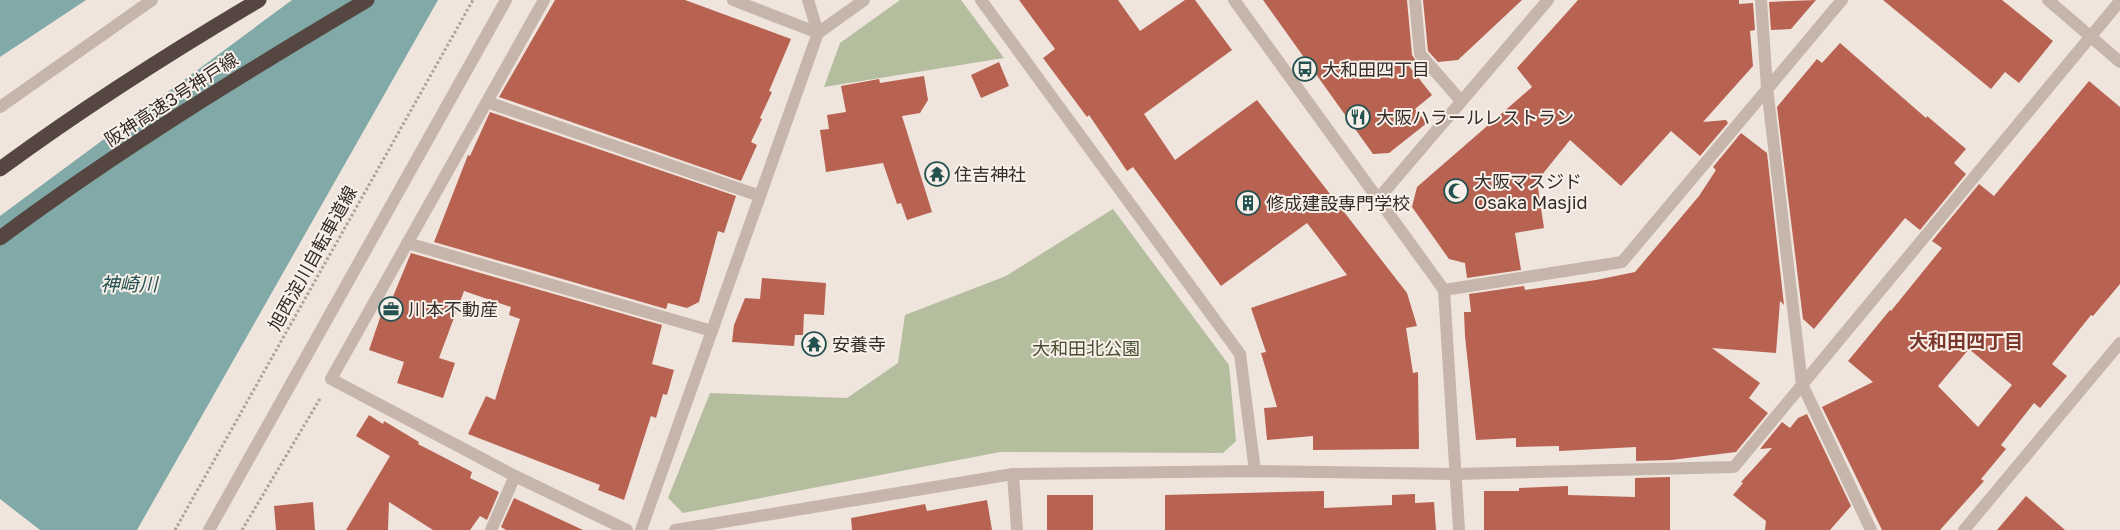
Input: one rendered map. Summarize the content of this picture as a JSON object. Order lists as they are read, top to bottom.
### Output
{
  "streets": {
    "highway": ["阪神高速3号神戸線"],
    "path": ["旭西淀川自転車道線"]
  },
  "districts": ["大和田四丁目"],
  "water": ["神崎川"],
  "parks": ["大和田北公園"],
  "places": {
    "bus stop": ["大和田四丁目"],
    "restaurant": ["大阪ハラールレストラン"],
    "temple": ["住吉神社", "安養寺"],
    "mosque": ["大阪マスジド Osaka Masjid"],
    "building": ["修成建設専門学校"],
    "office": ["川本不動産"]
  }
}
